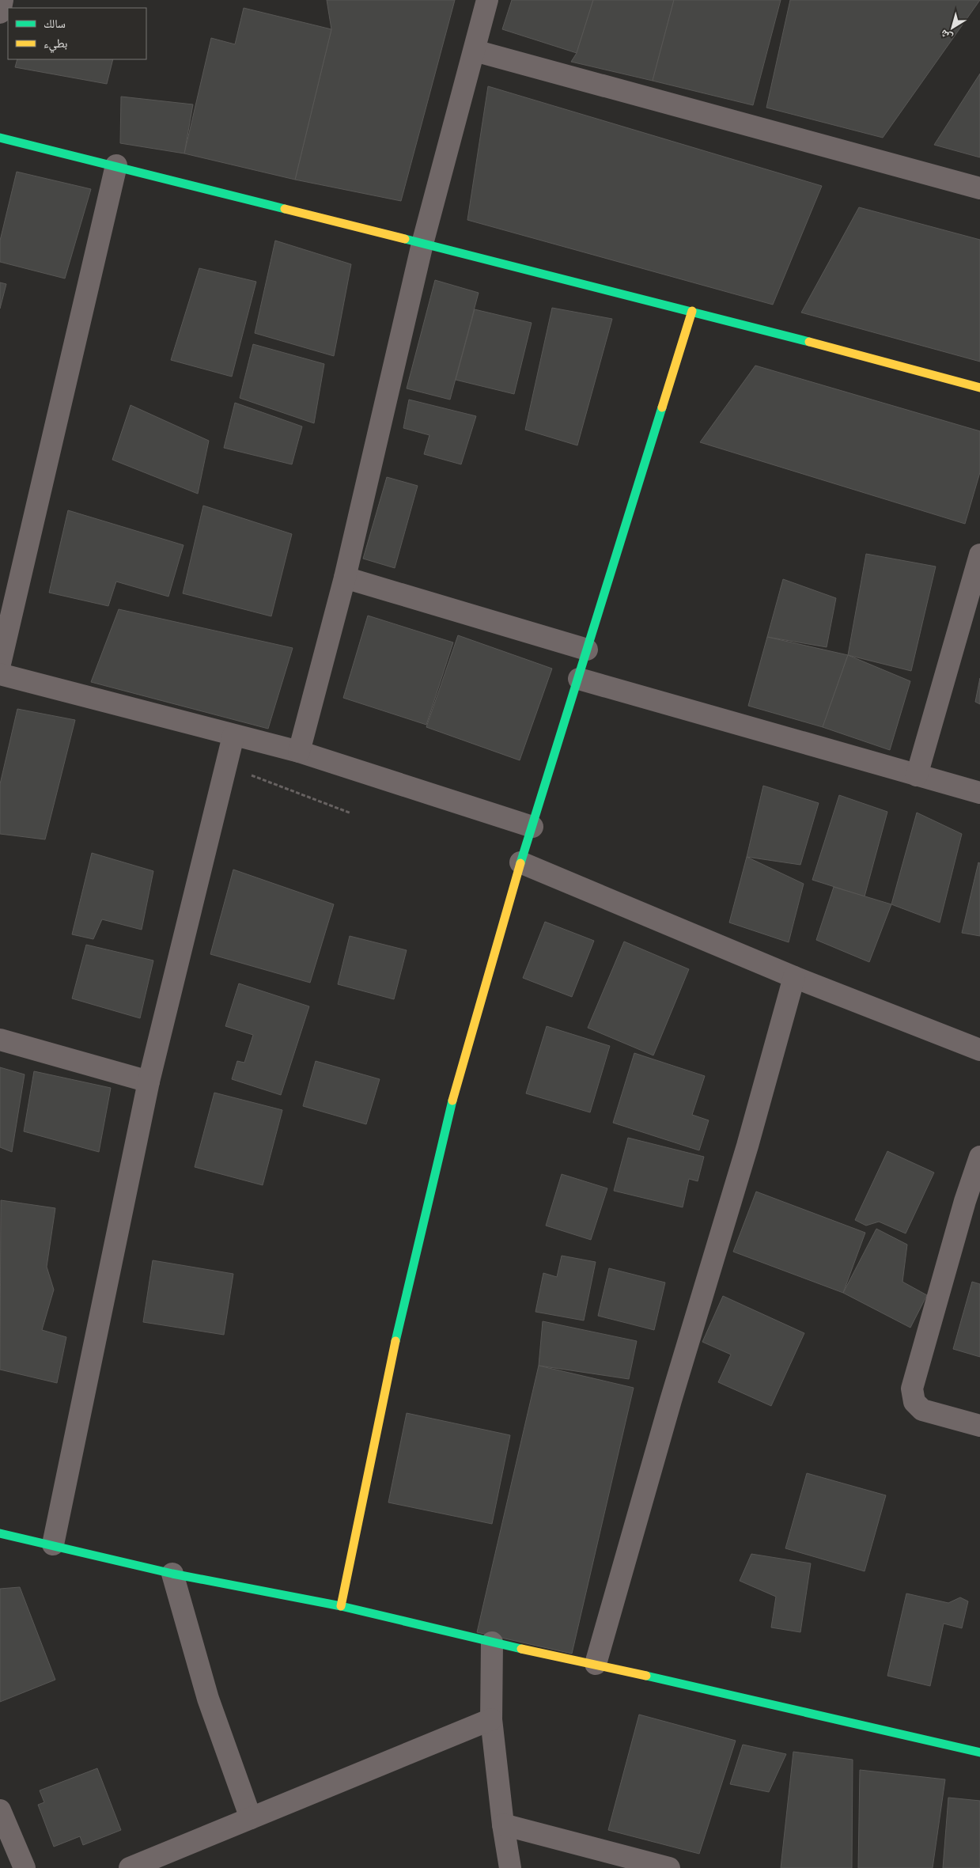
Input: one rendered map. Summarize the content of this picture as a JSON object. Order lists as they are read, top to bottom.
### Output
{
  "legend": ["سالك", "بطيء"],
  "north": "bottom left"
}
